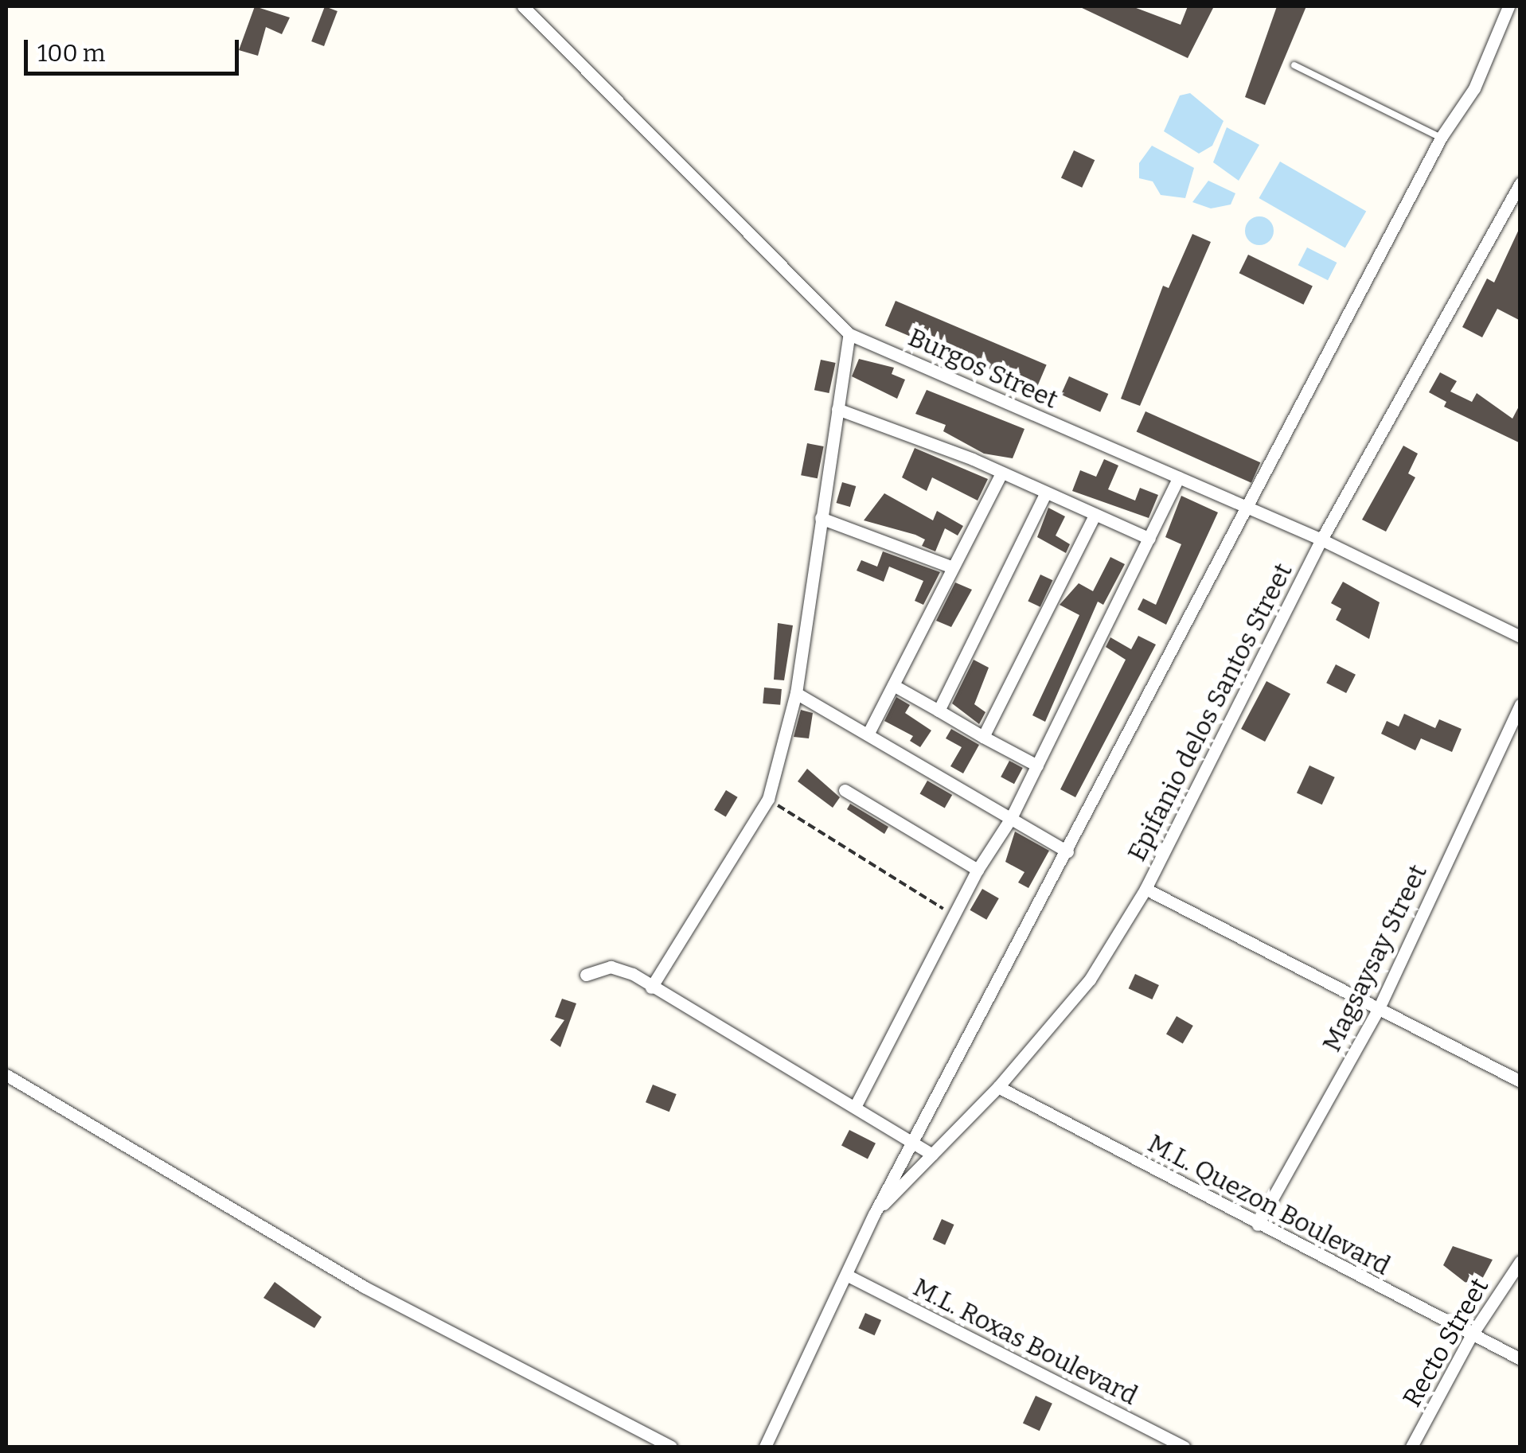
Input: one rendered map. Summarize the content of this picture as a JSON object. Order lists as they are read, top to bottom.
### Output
{
  "streets": {
    "street": [
      "Burgos Street",
      "Epifanio delos Santos Street",
      "Magsaysay Street",
      "M.L. Quezon Boulevard",
      "M.L. Roxas Boulevard",
      "Recto Street"
    ]
  },
  "crossings": [
    ["Burgos Street", "Epifanio delos Santos Street"],
    ["Epifanio delos Santos Street", "M.L. Quezon Boulevard"],
    ["Magsaysay Street", "M.L. Quezon Boulevard"],
    ["M.L. Quezon Boulevard", "Recto Street"]
  ],
  "scale_bar": "100 m"
}
